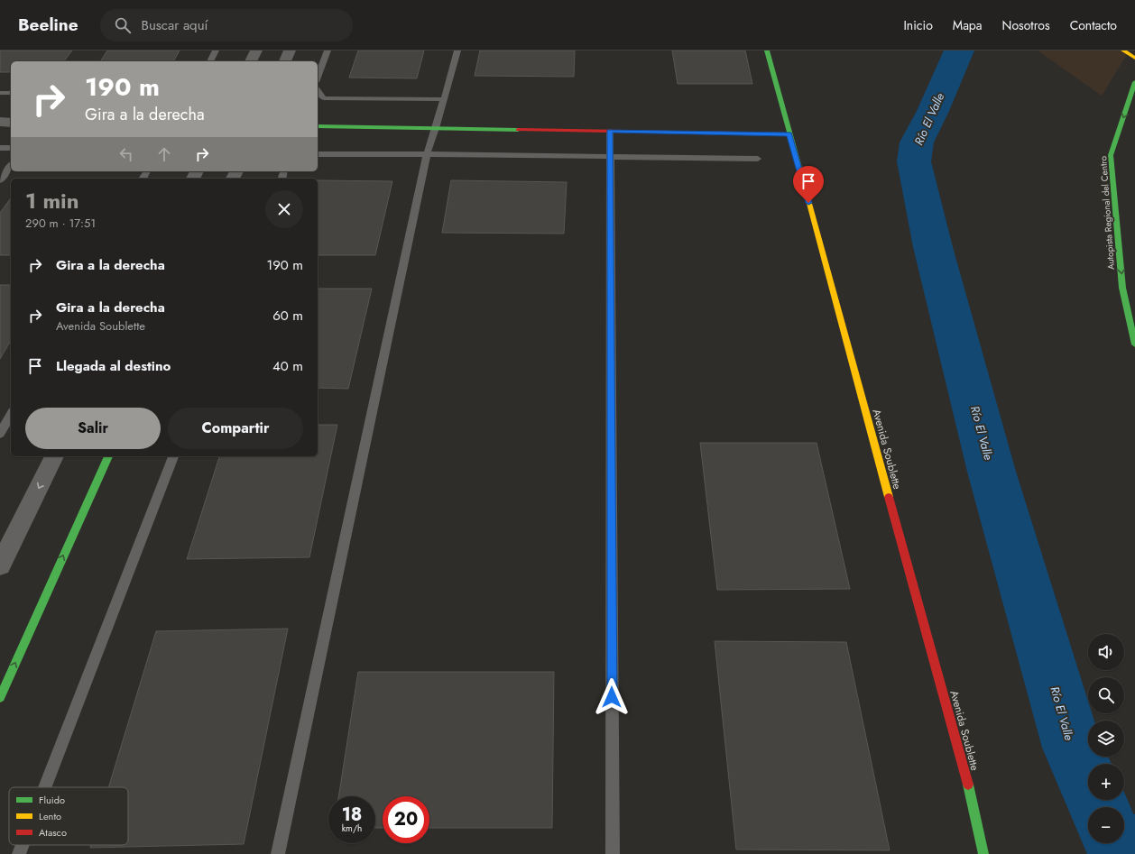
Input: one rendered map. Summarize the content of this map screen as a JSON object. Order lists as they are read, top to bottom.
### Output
{
  "streets": {
    "main road": ["Autopista Regional del Centro", "Avenida Soublette"]
  },
  "one_way": ["Autopista Regional del Centro"],
  "water": ["Río El Valle"],
  "legend": ["Fluido", "Lento", "Atasco"],
  "page": {
    "header": "Beeline",
    "search": "Buscar aquí",
    "nav": [
      "Inicio",
      "Mapa",
      "Nosotros",
      "Contacto"
    ],
    "turn": ["190 m", "Gira a la derecha"],
    "heading": ["1 min", "290 m · 17:51"],
    "list": [
      {
        "name": "Gira a la derecha",
        "value": "190 m"
      },
      {
        "name": "Gira a la derecha",
        "note": "Avenida Soublette",
        "value": "60 m"
      },
      {
        "name": "Llegada al destino",
        "value": "40 m"
      }
    ],
    "buttons": ["Salir", "Compartir"],
    "map_buttons": ["+", "−"],
    "speed": "18 km/h",
    "limit": "20"
  }
}
